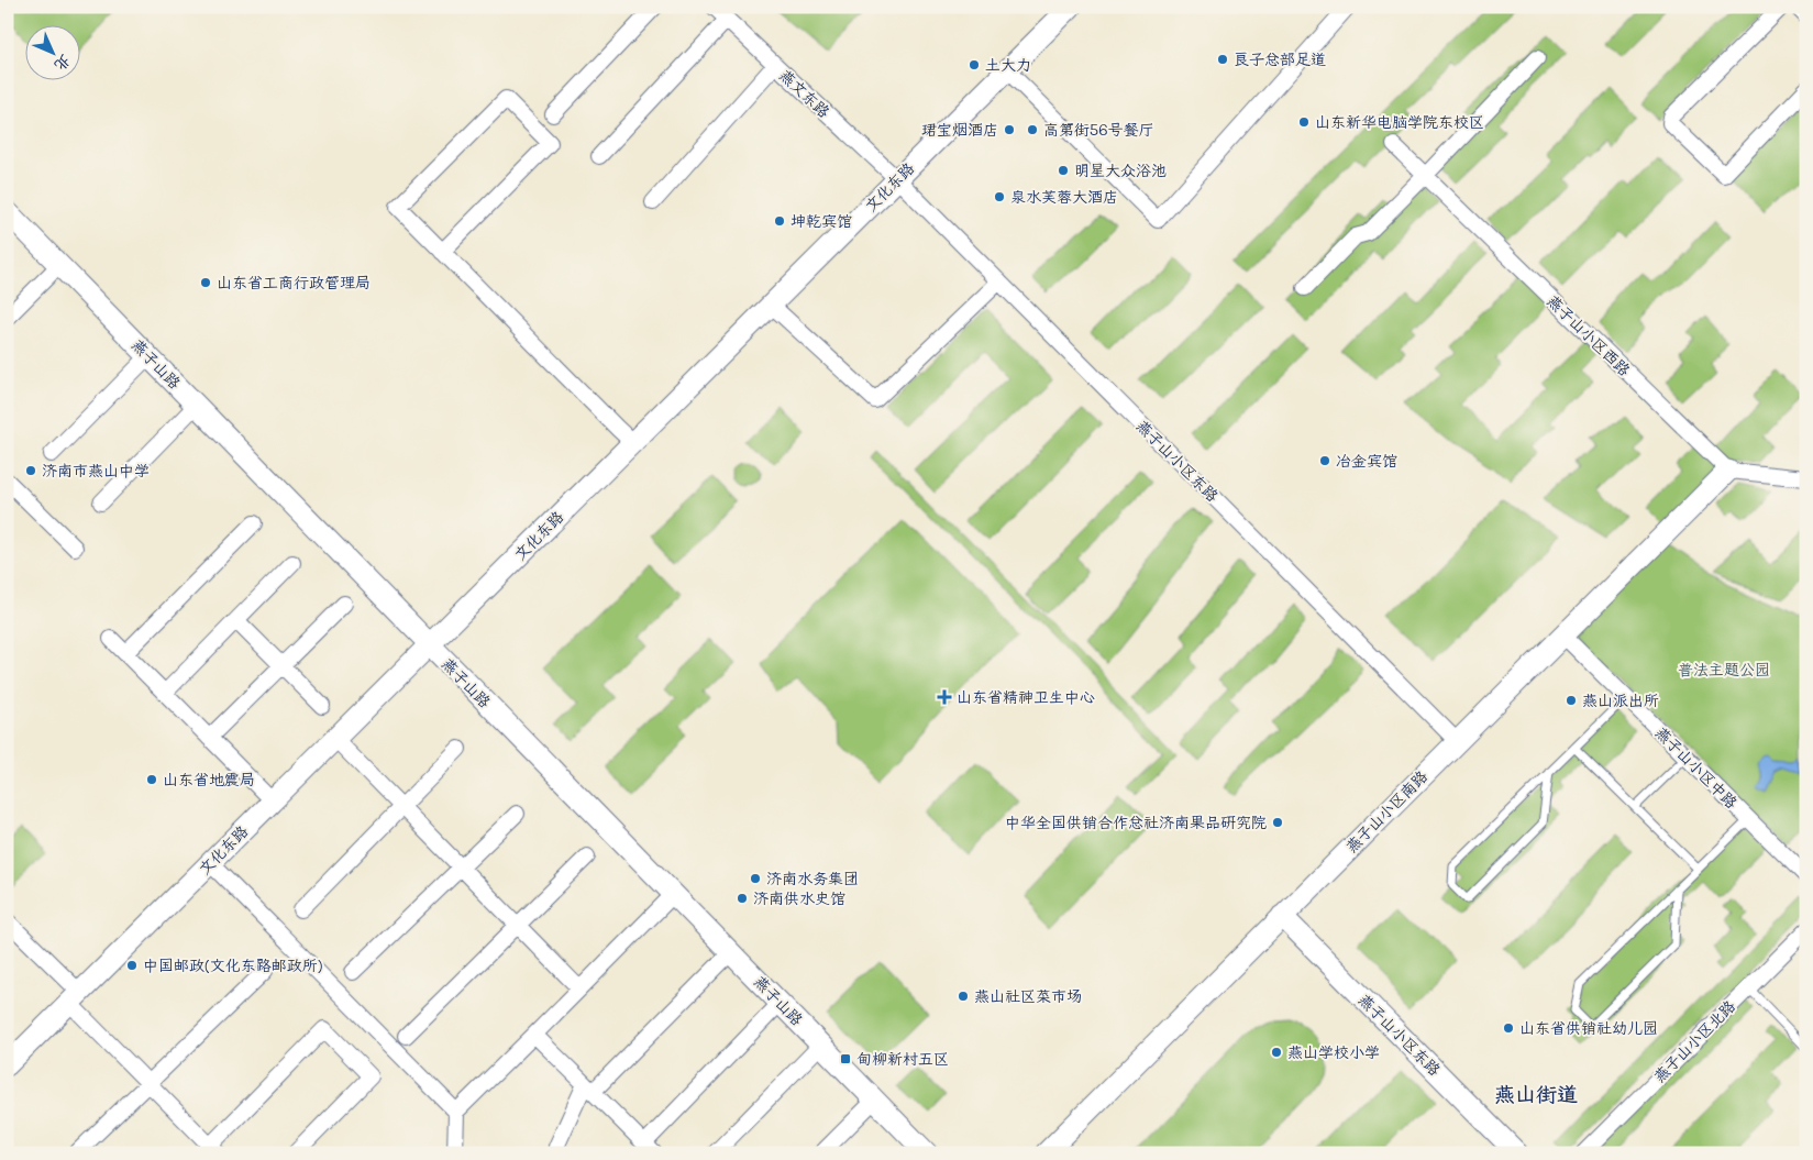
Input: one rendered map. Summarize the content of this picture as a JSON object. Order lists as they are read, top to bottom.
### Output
{
  "streets": {
    "street": [
      "燕文东路",
      "文化东路",
      "燕子山小区西路",
      "燕子山路",
      "燕子山小区东路",
      "燕子山小区中路",
      "燕子山小区南路",
      "燕子山小区北路"
    ]
  },
  "crossings": [
    ["燕文东路", "文化东路"],
    ["燕文东路", "燕子山小区东路"],
    ["文化东路", "燕子山路"],
    ["文化东路", "燕子山小区东路"],
    ["燕子山小区西路", "燕子山小区南路"],
    ["燕子山小区东路", "燕子山小区南路"],
    ["燕子山小区中路", "燕子山小区南路"]
  ],
  "districts": ["燕山街道"],
  "parks": ["普法主题公园"],
  "places": {
    "other": [
      "良子总部足道",
      "土大力",
      "山东新华电脑学院东校区",
      "珺宝烟酒店",
      "高第街56号餐厅",
      "明星大众浴池",
      "泉水芙蓉大酒店",
      "坤乾宾馆",
      "山东省工商行政管理局",
      "冶金宾馆",
      "济南市燕山中学",
      "燕山派出所",
      "山东省地震局",
      "中华全国供销合作总社济南果品研究院",
      "济南水务集团",
      "济南供水史馆",
      "中国邮政(文化东路邮政所)",
      "燕山社区菜市场",
      "山东省供销社幼儿园",
      "燕山学校小学"
    ],
    "health": ["山东省精神卫生中心"],
    "transit": ["甸柳新村五区"]
  },
  "north": "bottom right"
}
